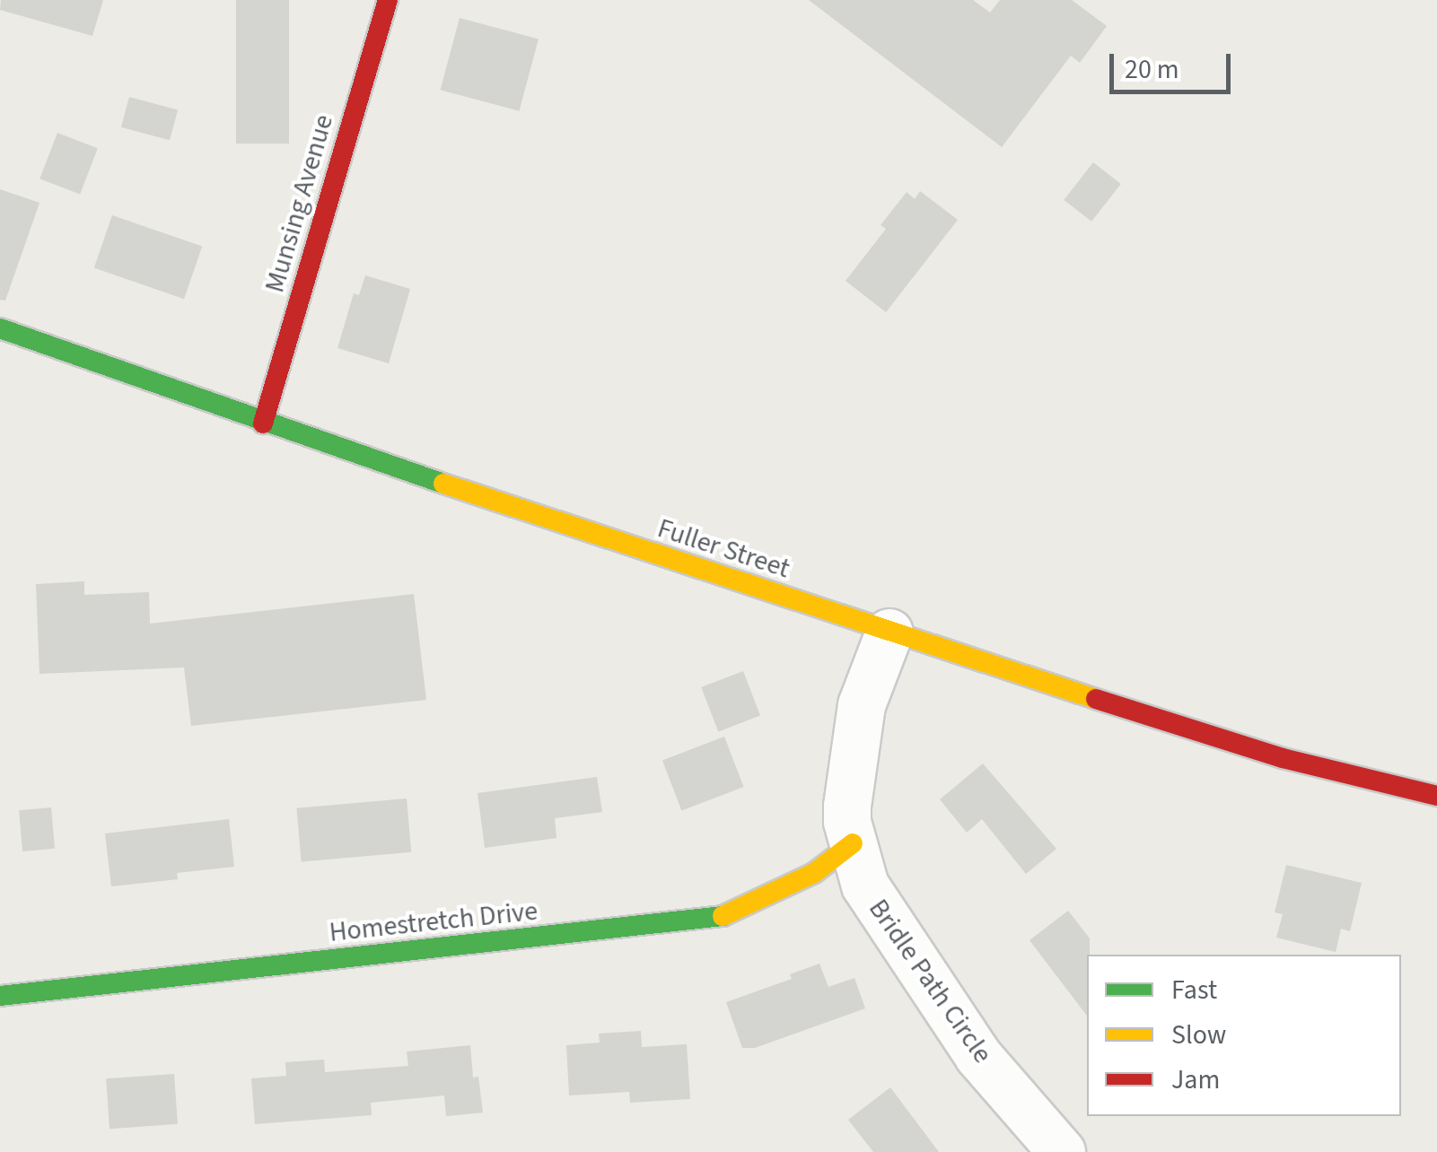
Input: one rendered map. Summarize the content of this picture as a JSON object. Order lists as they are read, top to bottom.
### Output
{
  "streets": {
    "street": [
      "Munsing Avenue",
      "Fuller Street",
      "Homestretch Drive",
      "Bridle Path Circle"
    ]
  },
  "crossings": [
    ["Munsing Avenue", "Fuller Street"],
    ["Fuller Street", "Bridle Path Circle"],
    ["Homestretch Drive", "Bridle Path Circle"]
  ],
  "legend": ["Fast", "Slow", "Jam"],
  "scale_bar": "20 m"
}
